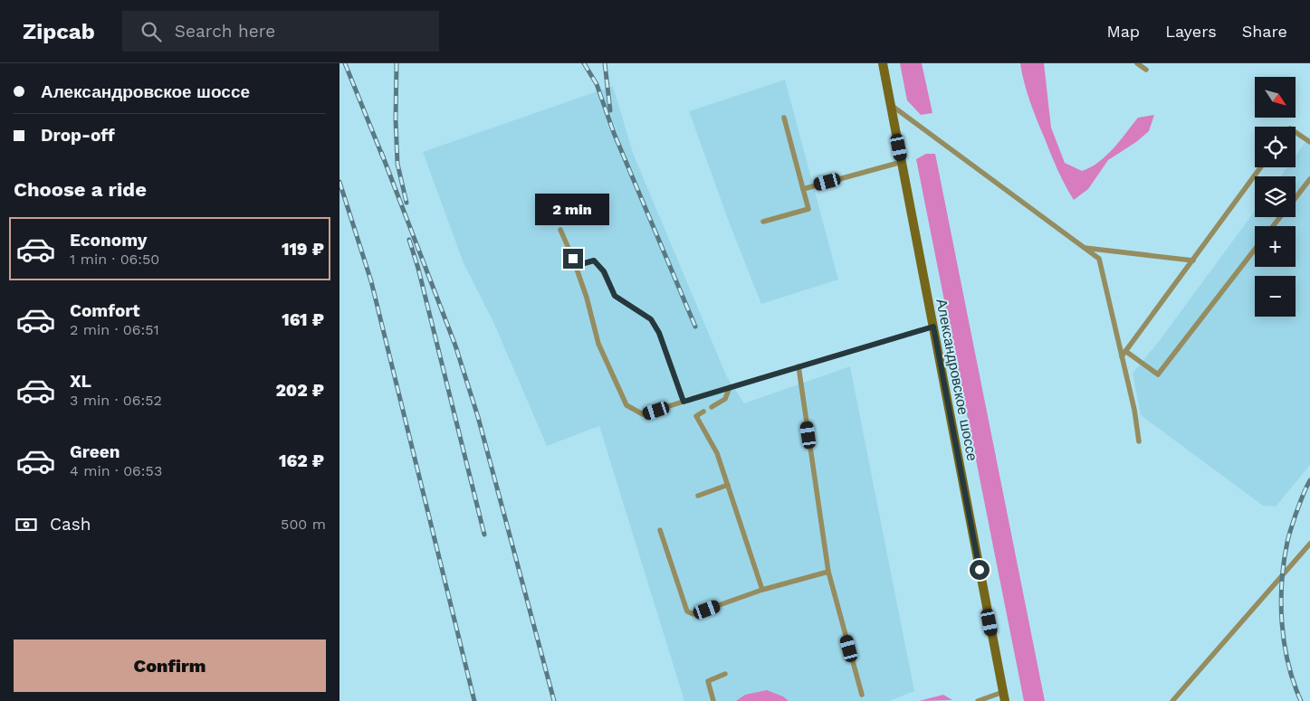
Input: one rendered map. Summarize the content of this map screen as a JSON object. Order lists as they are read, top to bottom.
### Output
{
  "streets": {
    "main road": ["Александровское шоссе"]
  },
  "north": "bottom right",
  "page": {
    "header": "Zipcab",
    "search": "Search here",
    "nav": ["Map", "Layers", "Share"],
    "banner": ["Александровское шоссе", "Drop-off"],
    "map_buttons": ["+", "−"],
    "heading": "Choose a ride",
    "bubble": "2 min",
    "list": [
      {
        "name": "Economy",
        "note": "1 min · 06:50",
        "value": "119 ₽"
      },
      {
        "name": "Comfort",
        "note": "2 min · 06:51",
        "value": "161 ₽"
      },
      {
        "name": "XL",
        "note": "3 min · 06:52",
        "value": "202 ₽"
      },
      {
        "name": "Green",
        "note": "4 min · 06:53",
        "value": "162 ₽"
      }
    ],
    "pay": ["Cash", "500 m"],
    "buttons": "Confirm"
  }
}
